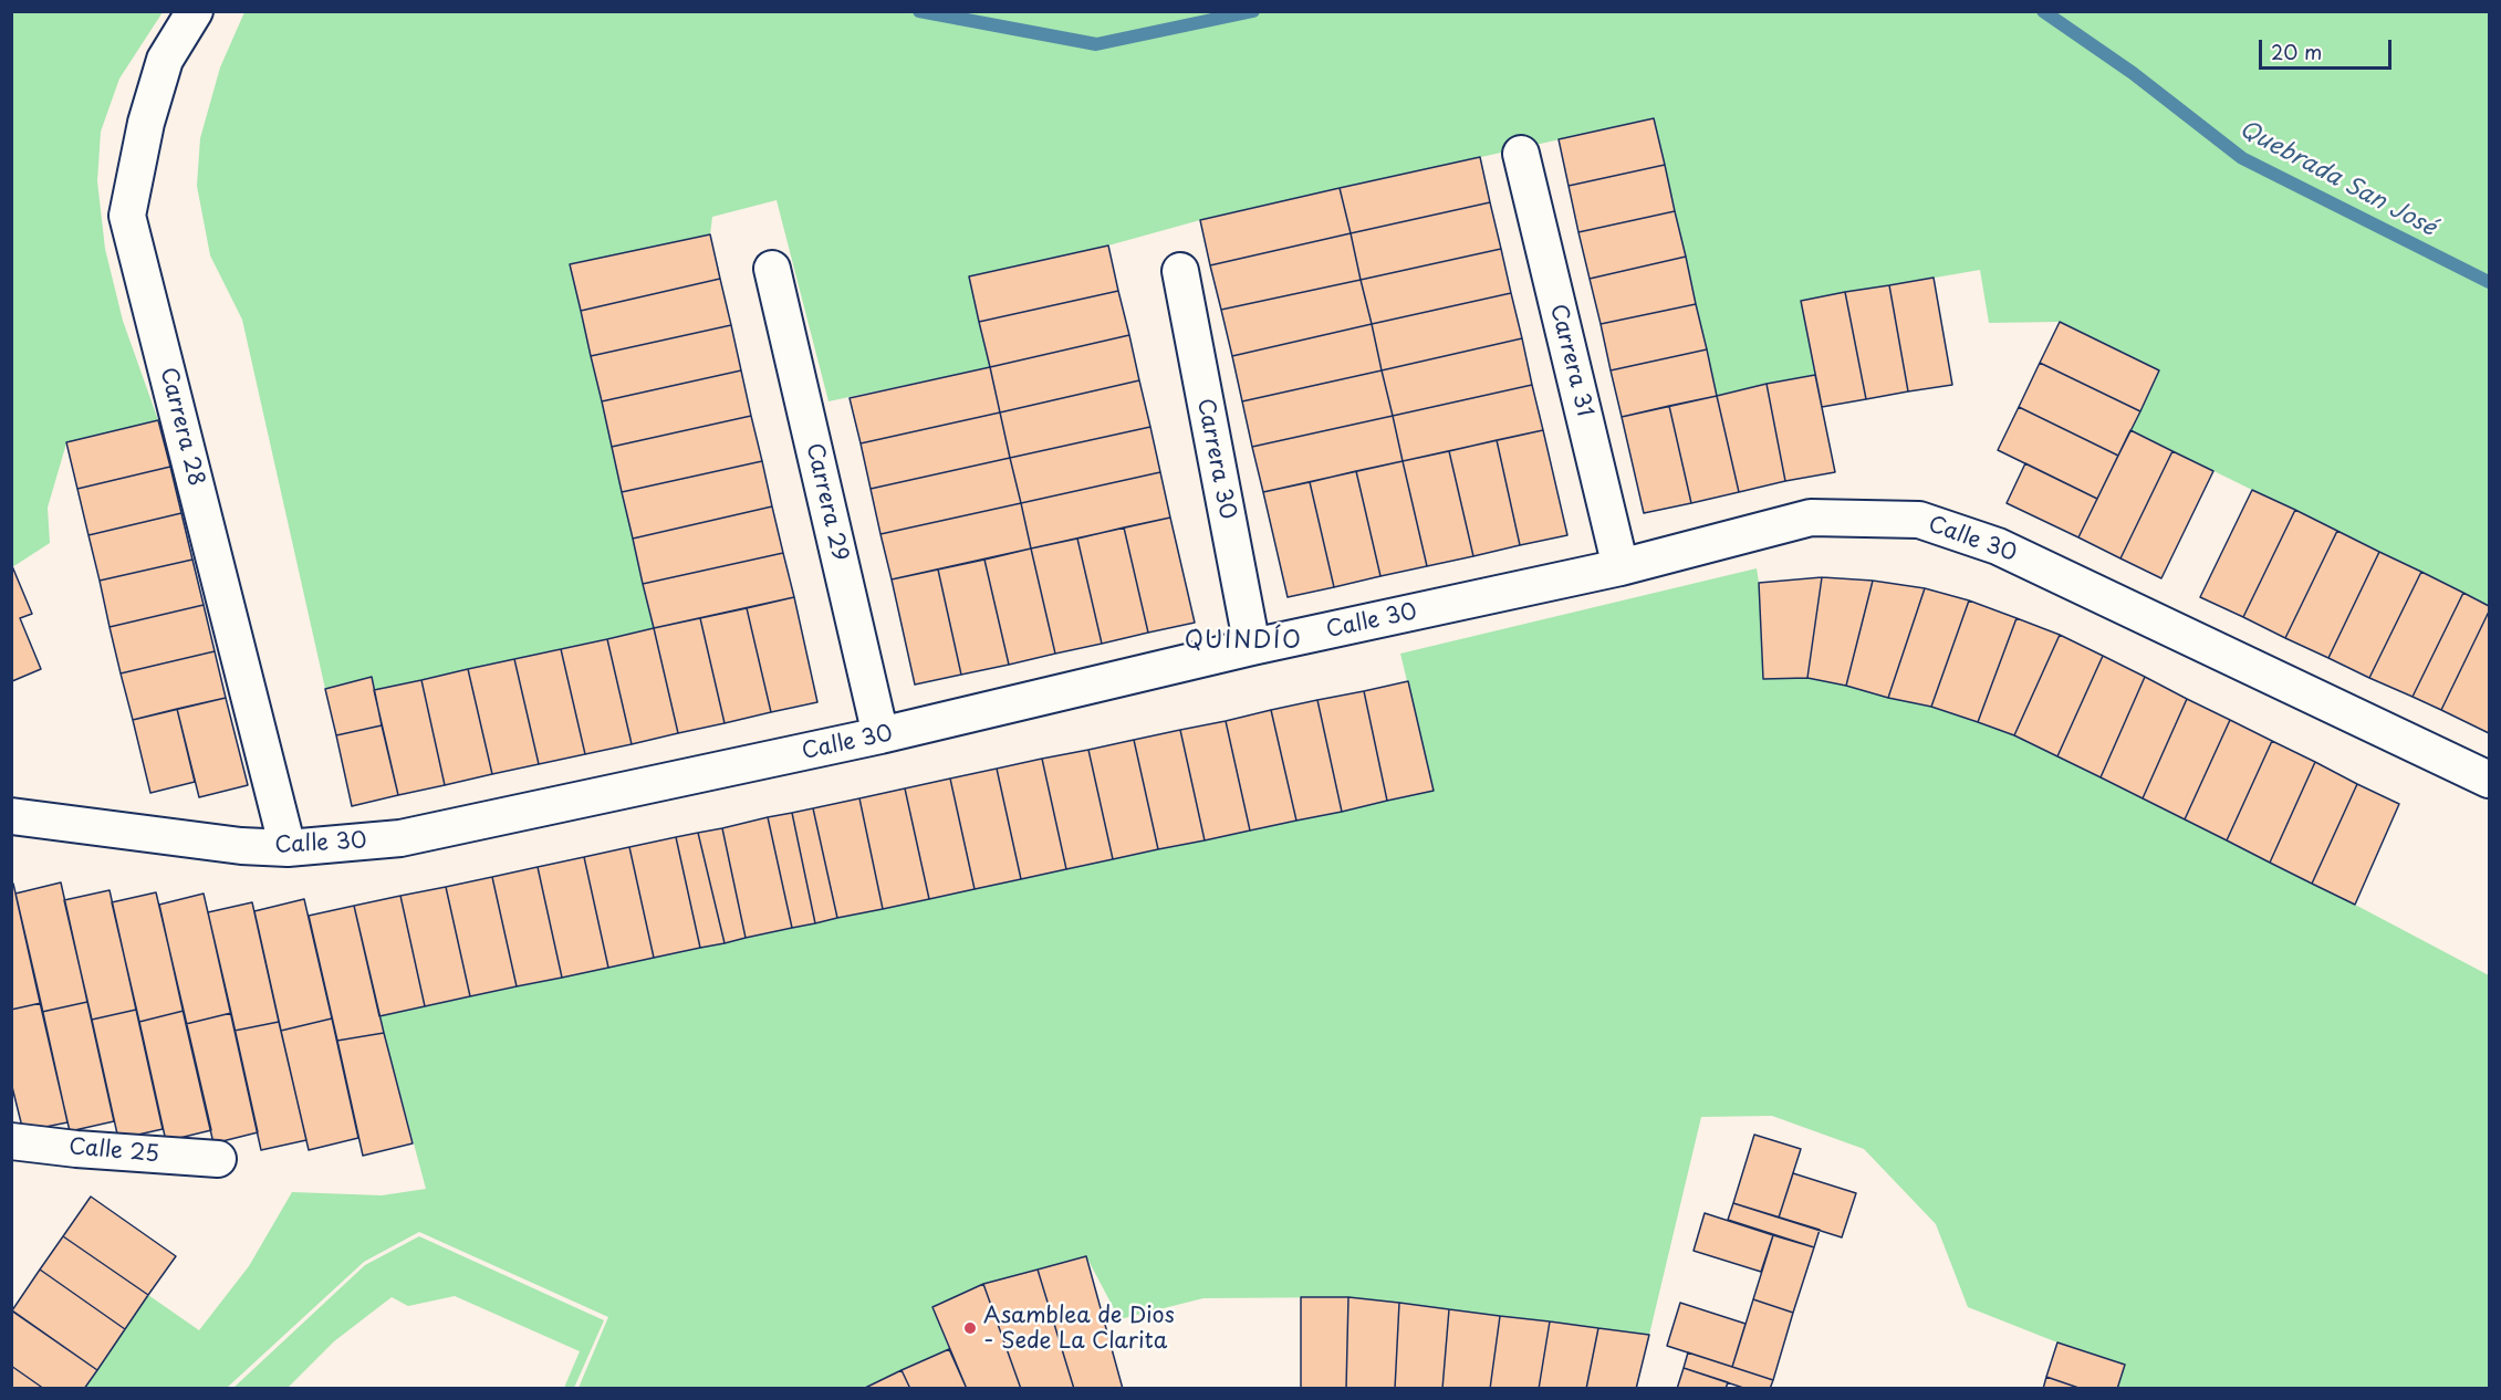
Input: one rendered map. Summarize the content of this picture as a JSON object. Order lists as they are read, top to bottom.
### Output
{
  "streets": {
    "street": [
      "Carrera 31",
      "Carrera 28",
      "Carrera 30",
      "Carrera 29",
      "Calle 30",
      "Calle 25"
    ]
  },
  "crossings": [
    ["Carrera 31", "Calle 30"],
    ["Carrera 28", "Calle 30"],
    ["Carrera 30", "Calle 30"],
    ["Carrera 29", "Calle 30"]
  ],
  "districts": ["QUINDÍO"],
  "water": ["Quebrada San José"],
  "places": ["Asamblea de Dios - Sede La Clarita"],
  "scale_bar": "20 m"
}
